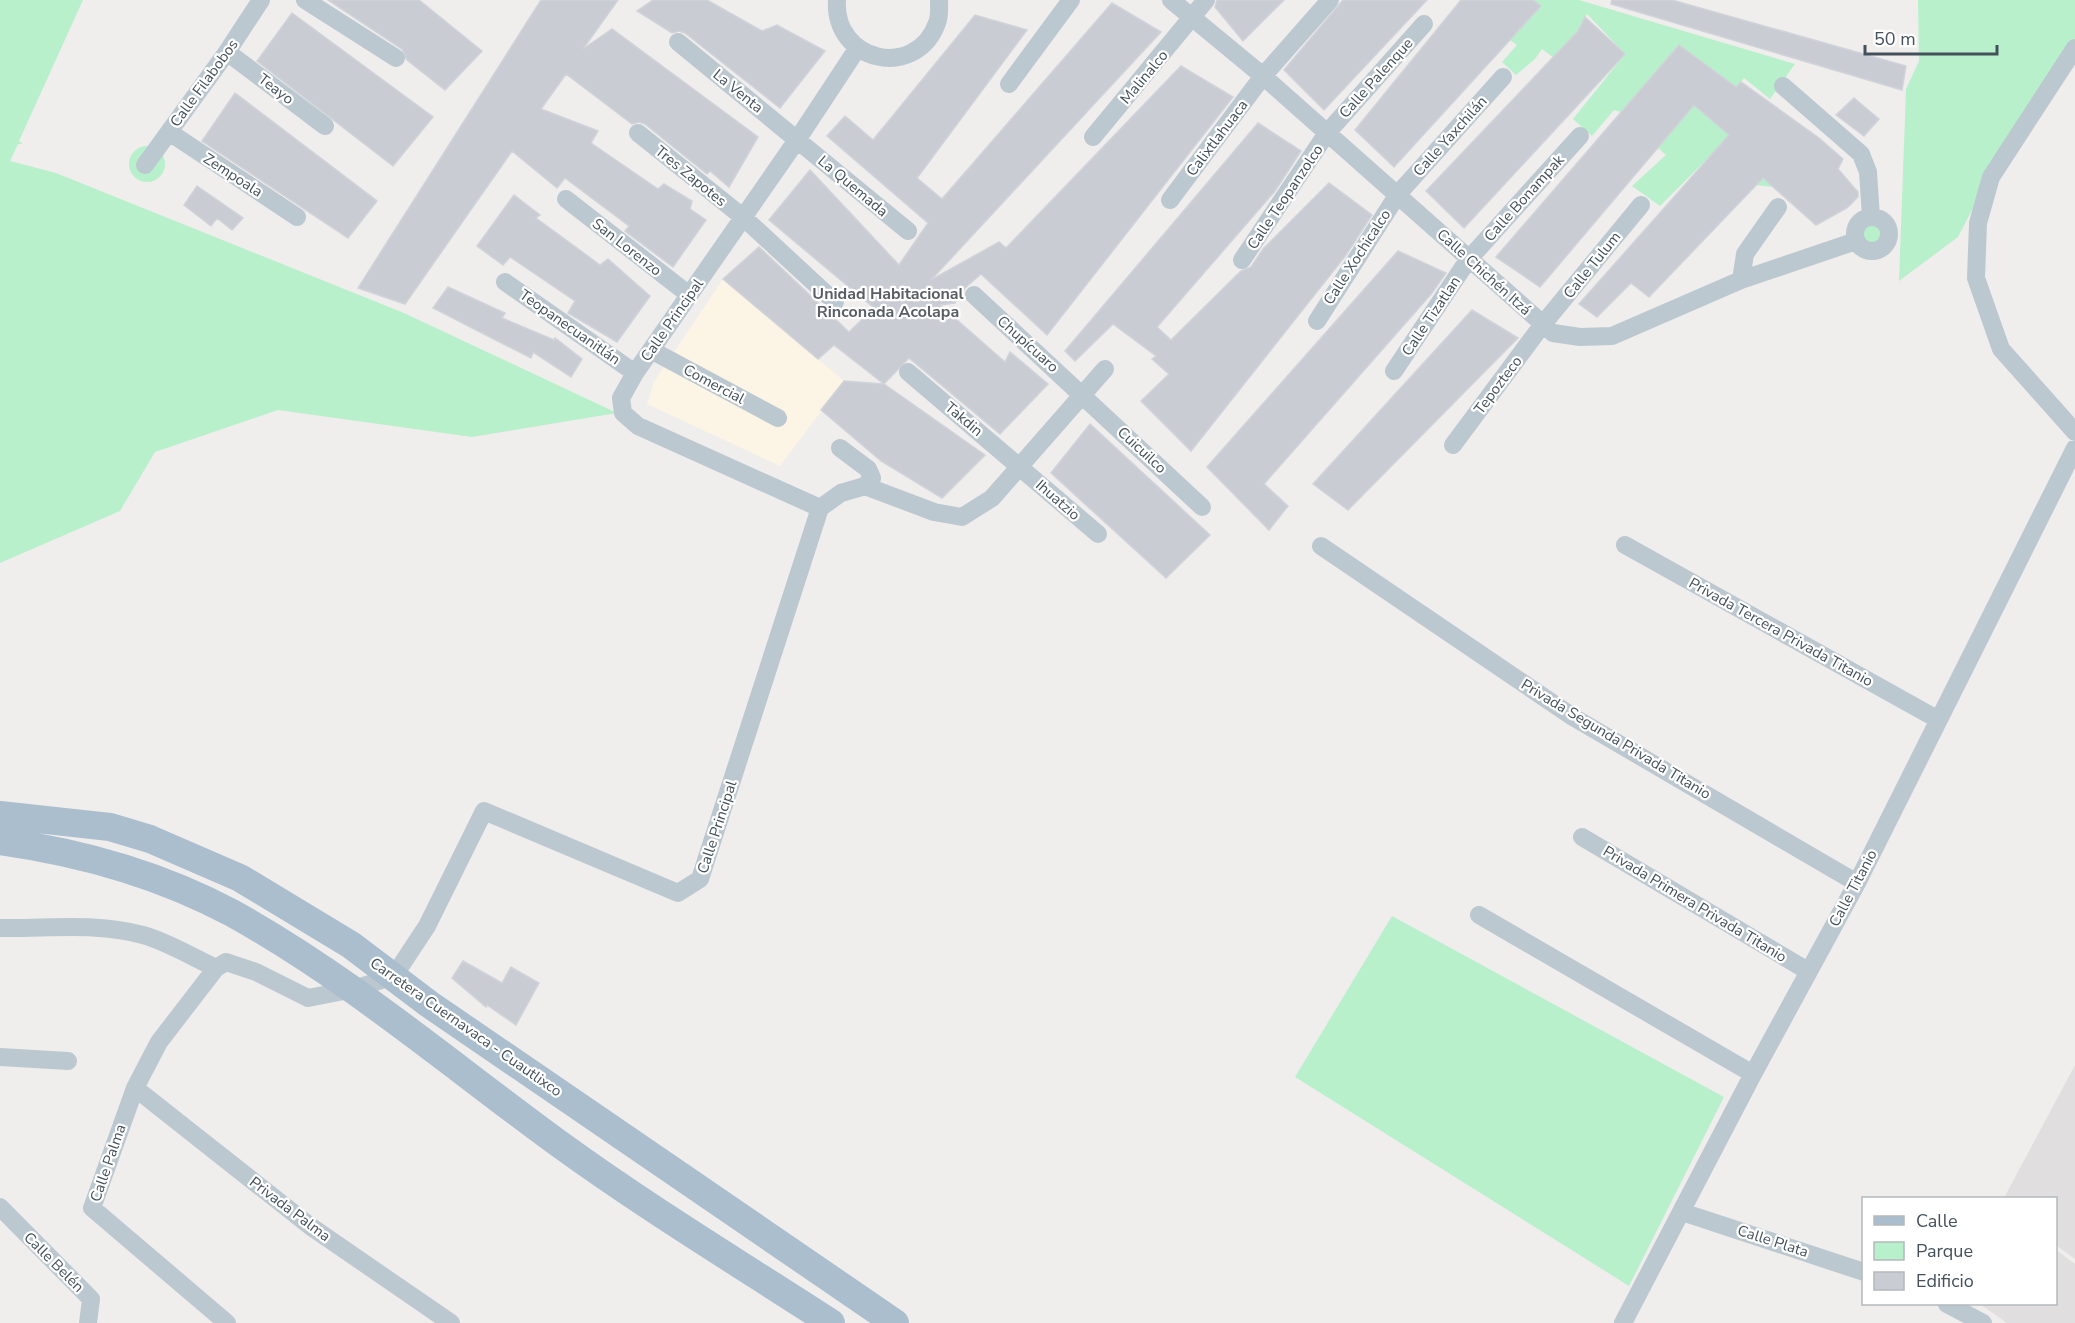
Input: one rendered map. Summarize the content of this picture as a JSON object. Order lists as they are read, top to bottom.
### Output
{
  "streets": {
    "main road": ["Carretera Cuernavaca - Cuautlixco"],
    "street": [
      "Malinalco",
      "Calle Palenque",
      "Calle Filabobos",
      "Teayo",
      "La Venta",
      "Calle Yaxchilán",
      "Calixtlahuaca",
      "Zempoala",
      "Tres Zapotes",
      "La Quemada",
      "Calle Teopanzolco",
      "Calle Bonampak",
      "San Lorenzo",
      "Calle Xochicalco",
      "Calle Tulum",
      "Calle Chichén Itzá",
      "Calle Tizatlan",
      "Calle Principal",
      "Teopanecuanitlán",
      "Chupícuaro",
      "Comercial",
      "Tepozteco",
      "Takdin",
      "Cuicuilco",
      "Ihuatzio",
      "Privada Tercera Privada Titanio",
      "Privada Segunda Privada Titanio",
      "Calle Titanio",
      "Privada Primera Privada Titanio",
      "Calle Palma",
      "Privada Palma",
      "Calle Plata",
      "Calle Belén"
    ]
  },
  "crossings": [
    ["Malinalco", "Calle Chichén Itzá"],
    ["Calle Palenque", "Calle Teopanzolco"],
    ["Calle Palenque", "Calle Chichén Itzá"],
    ["Calle Filabobos", "Teayo"],
    ["Calle Filabobos", "Zempoala"],
    ["La Venta", "La Quemada"],
    ["La Venta", "Calle Principal"],
    ["Calle Yaxchilán", "Calle Xochicalco"],
    ["Calle Yaxchilán", "Calle Chichén Itzá"],
    ["Calixtlahuaca", "Calle Chichén Itzá"],
    ["Tres Zapotes", "Calle Principal"],
    ["La Quemada", "Calle Principal"],
    ["Calle Teopanzolco", "Calle Chichén Itzá"],
    ["Calle Bonampak", "Calle Chichén Itzá"],
    ["Calle Bonampak", "Calle Tizatlan"],
    ["San Lorenzo", "Calle Principal"],
    ["Calle Xochicalco", "Calle Chichén Itzá"],
    ["Calle Tulum", "Calle Chichén Itzá"],
    ["Calle Tulum", "Tepozteco"],
    ["Calle Chichén Itzá", "Calle Tizatlan"],
    ["Calle Chichén Itzá", "Tepozteco"],
    ["Calle Principal", "Teopanecuanitlán"],
    ["Calle Principal", "Comercial"],
    ["Calle Principal", "Carretera Cuernavaca - Cuautlixco"],
    ["Chupícuaro", "Cuicuilco"],
    ["Takdin", "Ihuatzio"],
    ["Privada Tercera Privada Titanio", "Calle Titanio"],
    ["Privada Segunda Privada Titanio", "Calle Titanio"],
    ["Calle Titanio", "Privada Primera Privada Titanio"],
    ["Calle Titanio", "Calle Plata"],
    ["Calle Palma", "Privada Palma"]
  ],
  "districts": ["Unidad Habitacional Rinconada Acolapa"],
  "legend": ["Calle", "Parque", "Edificio"],
  "scale_bar": "50 m"
}
